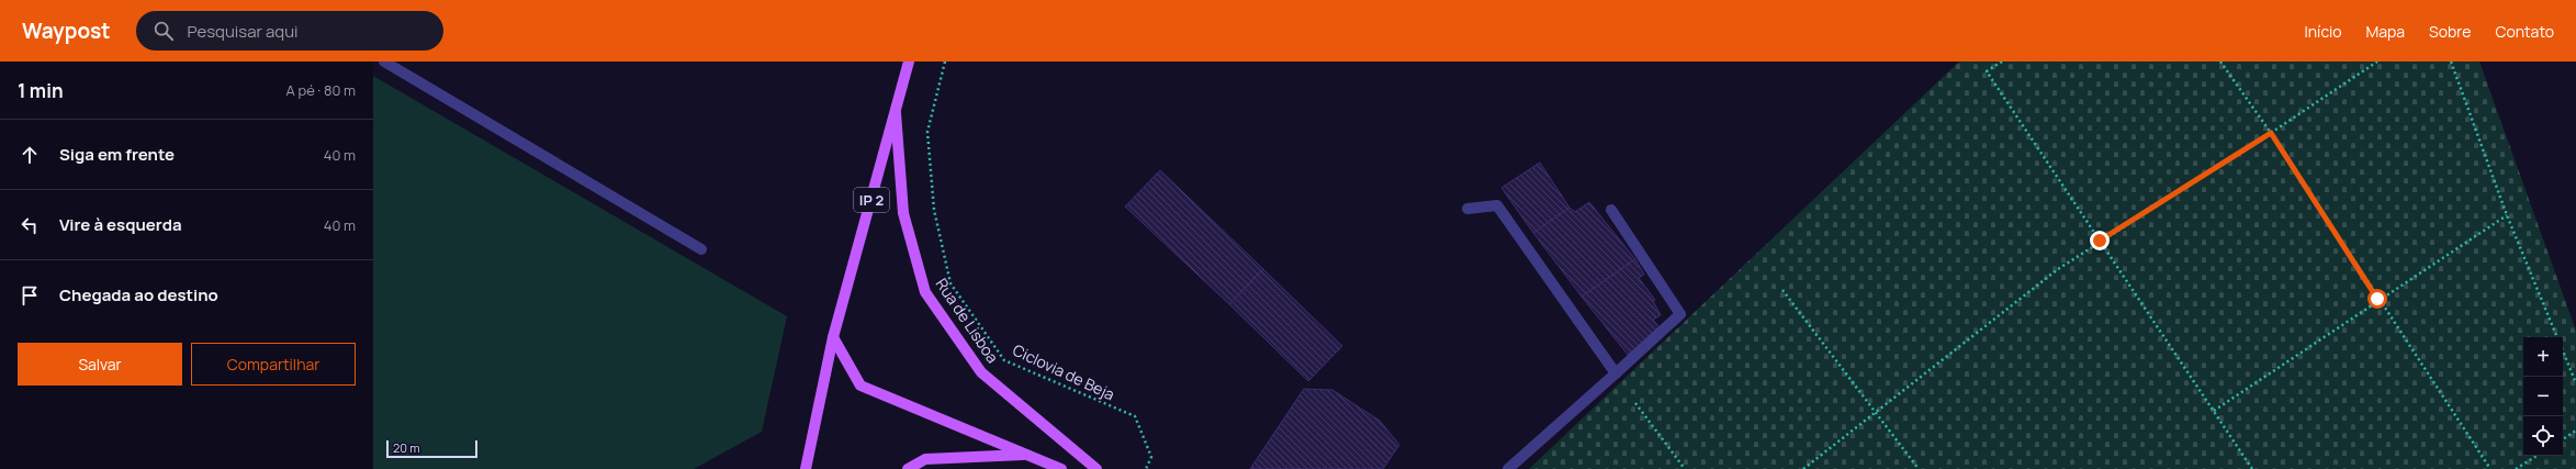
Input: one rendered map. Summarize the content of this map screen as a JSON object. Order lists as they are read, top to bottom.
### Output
{
  "streets": {
    "main road": ["IP 2", "Rua de Lisboa"],
    "path": ["Ciclovia de Beja"]
  },
  "crossings": [
    ["IP 2", "Rua de Lisboa"]
  ],
  "scale_bar": "20 m",
  "page": {
    "header": "Waypost",
    "search": "Pesquisar aqui",
    "nav": [
      "Início",
      "Mapa",
      "Sobre",
      "Contato"
    ],
    "heading": ["1 min", "A pé · 80 m"],
    "list": [
      ["Siga em frente", "40 m"],
      ["Vire à esquerda", "40 m"],
      "Chegada ao destino"
    ],
    "buttons": ["Salvar", "Compartilhar"],
    "map_buttons": ["+", "−"],
    "scale": "20 m"
  }
}
